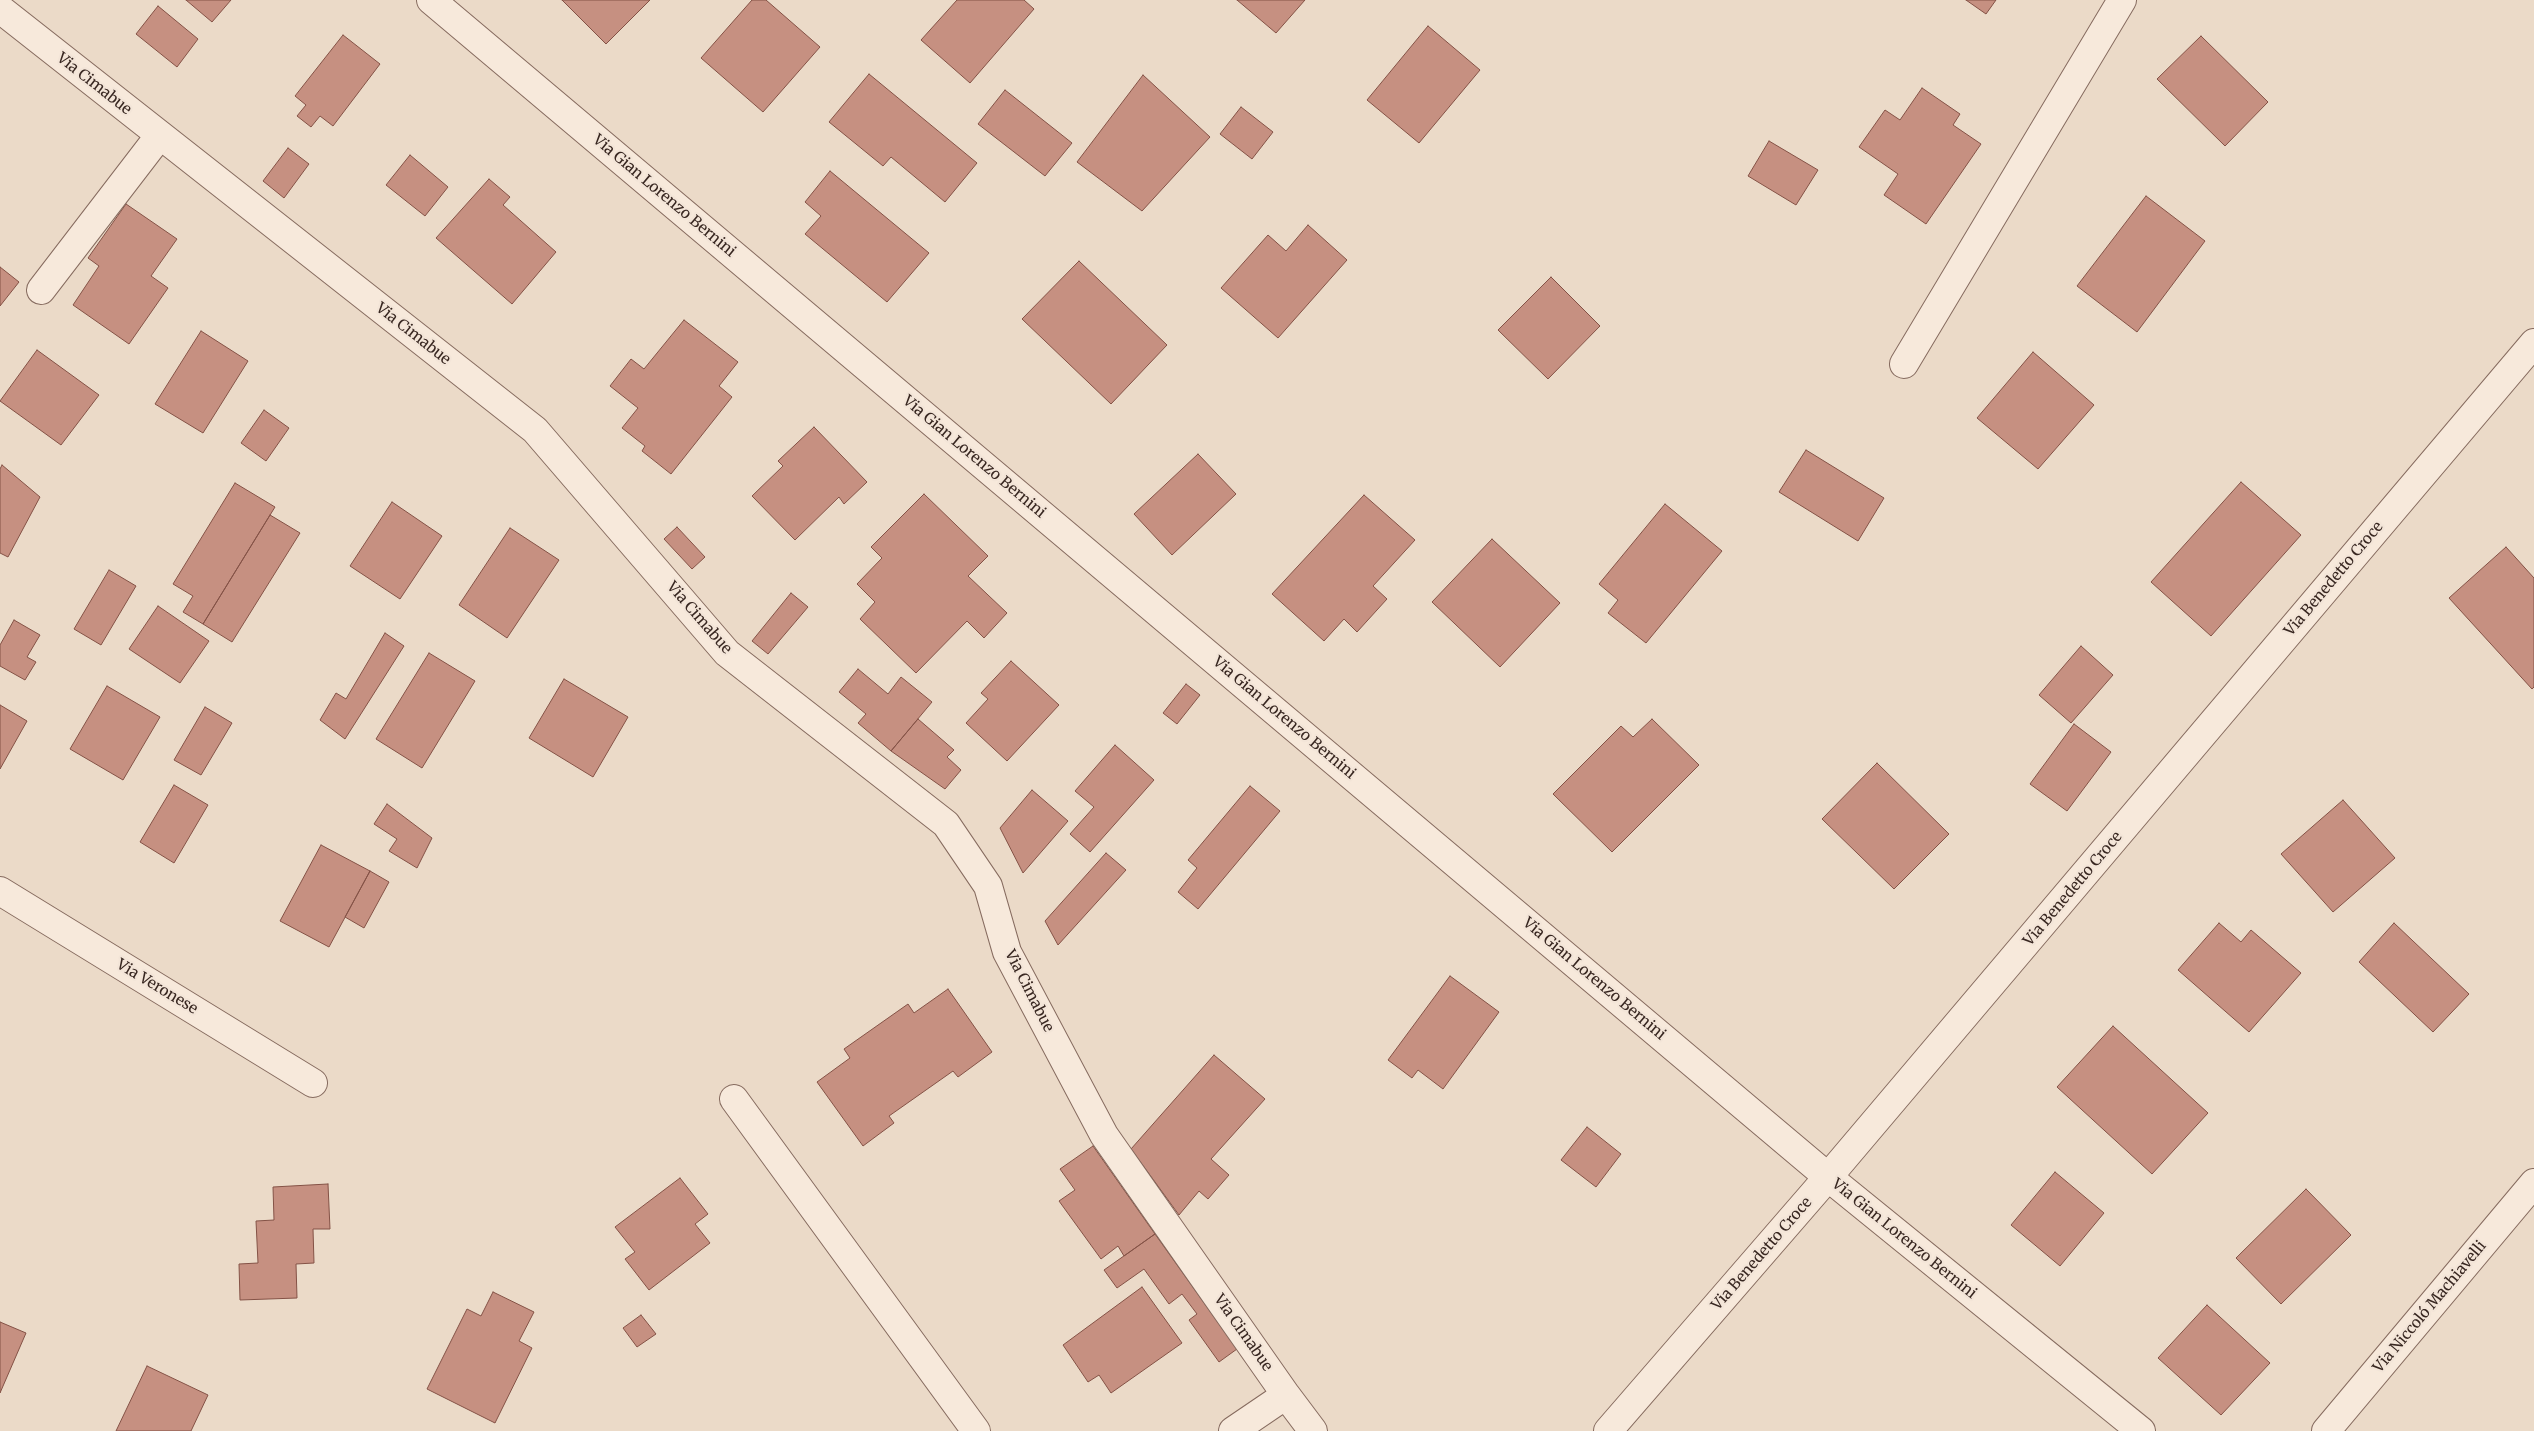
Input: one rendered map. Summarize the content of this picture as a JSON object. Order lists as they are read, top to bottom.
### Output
{
  "streets": {
    "street": [
      "Via Cimabue",
      "Via Gian Lorenzo Bernini",
      "Via Benedetto Croce",
      "Via Veronese",
      "Via Niccoló Machiavelli"
    ]
  },
  "crossings": [
    ["Via Gian Lorenzo Bernini", "Via Benedetto Croce"]
  ]
}
